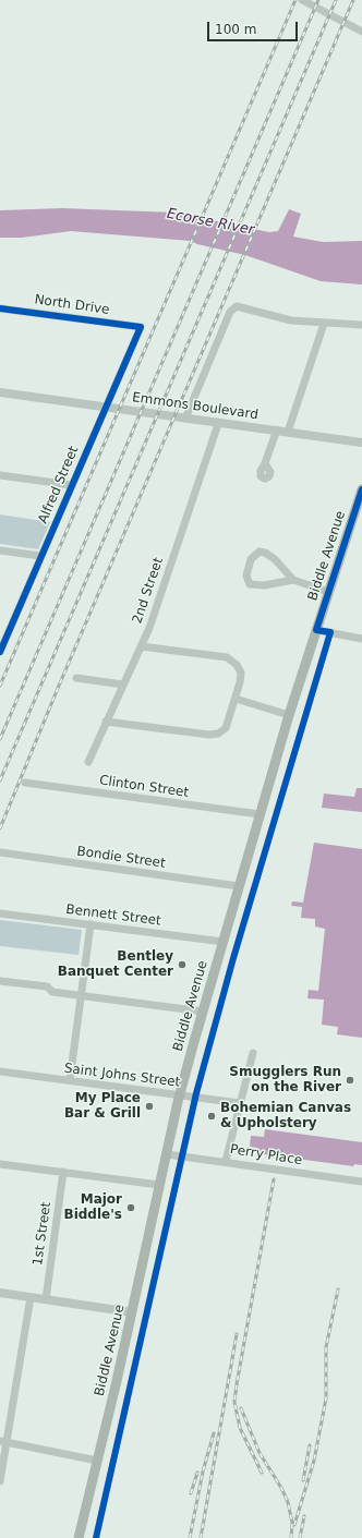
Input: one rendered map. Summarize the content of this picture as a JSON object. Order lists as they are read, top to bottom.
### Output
{
  "streets": {
    "main road": ["Biddle Avenue"],
    "street": [
      "North Drive",
      "Emmons Boulevard",
      "Alfred Street",
      "2nd Street",
      "Clinton Street",
      "Bondie Street",
      "Bennett Street",
      "Saint Johns Street",
      "Perry Place",
      "1st Street"
    ]
  },
  "crossings": [
    ["North Drive", "Alfred Street"],
    ["Emmons Boulevard", "Alfred Street"],
    ["Emmons Boulevard", "2nd Street"],
    ["Biddle Avenue", "Clinton Street"],
    ["Biddle Avenue", "Bondie Street"],
    ["Biddle Avenue", "Bennett Street"],
    ["Biddle Avenue", "Saint Johns Street"],
    ["Biddle Avenue", "Perry Place"]
  ],
  "water": ["Ecorse River"],
  "places": [
    "Bentley Banquet Center",
    "Smugglers Run on the River",
    "My Place Bar & Grill",
    "Bohemian Canvas & Upholstery",
    "Major Biddle's"
  ],
  "scale_bar": "100 m"
}
